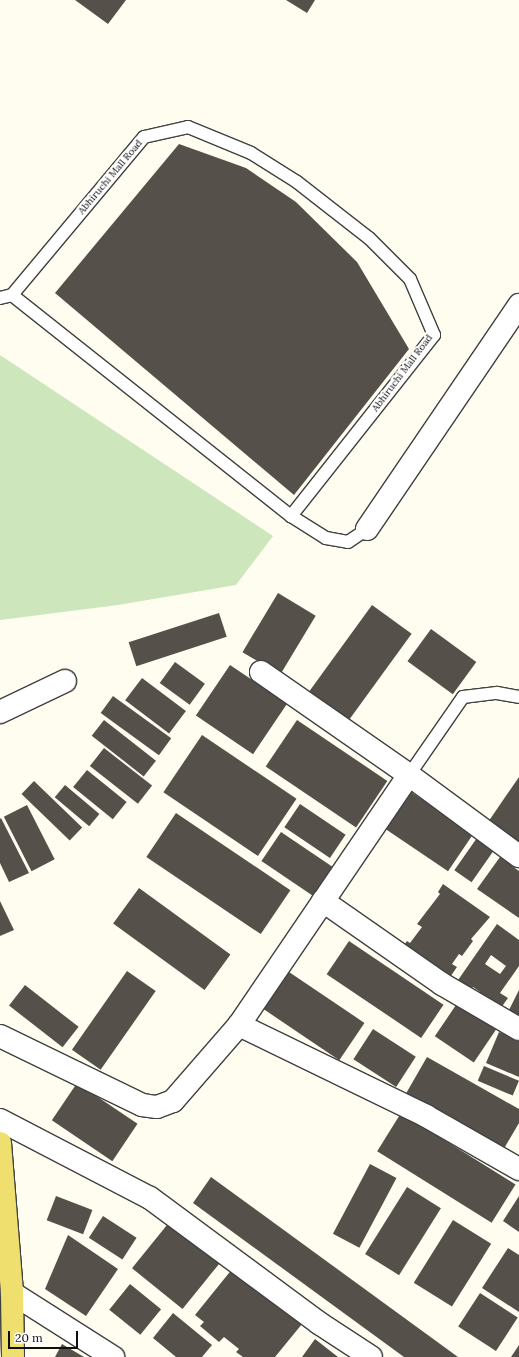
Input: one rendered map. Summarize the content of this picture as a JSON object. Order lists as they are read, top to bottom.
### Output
{
  "streets": {
    "lane": ["Abhiruchi Mall Road"]
  },
  "scale_bar": "20 m"
}
